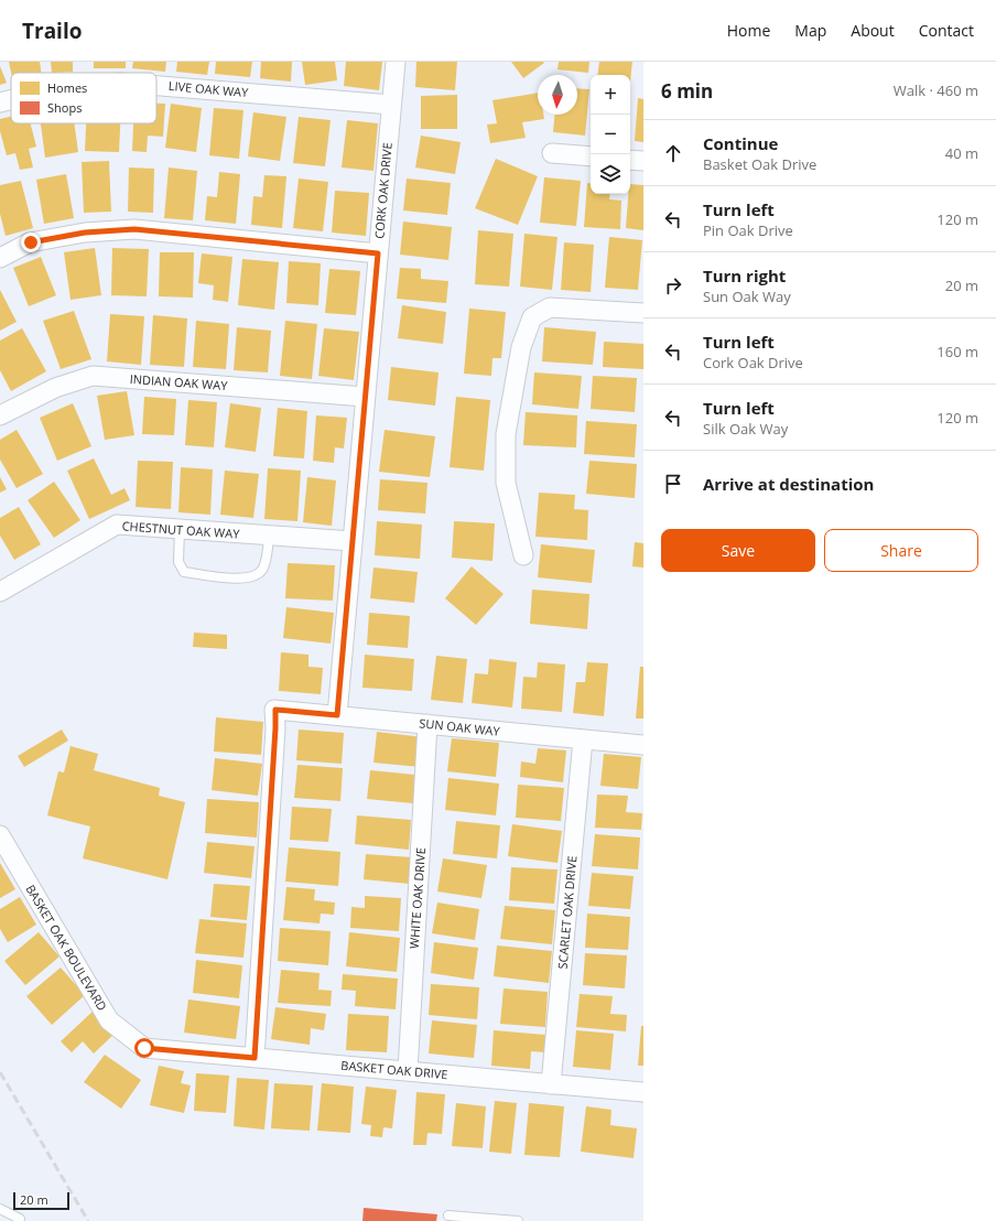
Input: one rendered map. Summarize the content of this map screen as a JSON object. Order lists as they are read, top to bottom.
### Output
{
  "streets": {
    "street": [
      "LIVE OAK WAY",
      "CORK OAK DRIVE",
      "INDIAN OAK WAY",
      "CHESTNUT OAK WAY",
      "SUN OAK WAY",
      "WHITE OAK DRIVE",
      "SCARLET OAK DRIVE",
      "BASKET OAK BOULEVARD",
      "BASKET OAK DRIVE"
    ]
  },
  "crossings": [
    ["LIVE OAK WAY", "CORK OAK DRIVE"],
    ["CORK OAK DRIVE", "INDIAN OAK WAY"],
    ["CORK OAK DRIVE", "CHESTNUT OAK WAY"],
    ["CORK OAK DRIVE", "SUN OAK WAY"],
    ["SUN OAK WAY", "WHITE OAK DRIVE"],
    ["SUN OAK WAY", "SCARLET OAK DRIVE"],
    ["SUN OAK WAY", "BASKET OAK DRIVE"],
    ["WHITE OAK DRIVE", "BASKET OAK DRIVE"],
    ["SCARLET OAK DRIVE", "BASKET OAK DRIVE"],
    ["BASKET OAK BOULEVARD", "BASKET OAK DRIVE"]
  ],
  "legend": ["Homes", "Shops"],
  "scale_bar": "20 m",
  "north": "bottom",
  "page": {
    "header": "Trailo",
    "nav": [
      "Home",
      "Map",
      "About",
      "Contact"
    ],
    "heading": ["6 min", "Walk · 460 m"],
    "map_buttons": ["+", "−"],
    "list": [
      ["Continue", "Basket Oak Drive", "40 m"],
      ["Turn left", "Pin Oak Drive", "120 m"],
      ["Turn right", "Sun Oak Way", "20 m"],
      ["Turn left", "Cork Oak Drive", "160 m"],
      ["Turn left", "Silk Oak Way", "120 m"],
      "Arrive at destination"
    ],
    "buttons": ["Save", "Share"],
    "scale": "20 m"
  }
}
